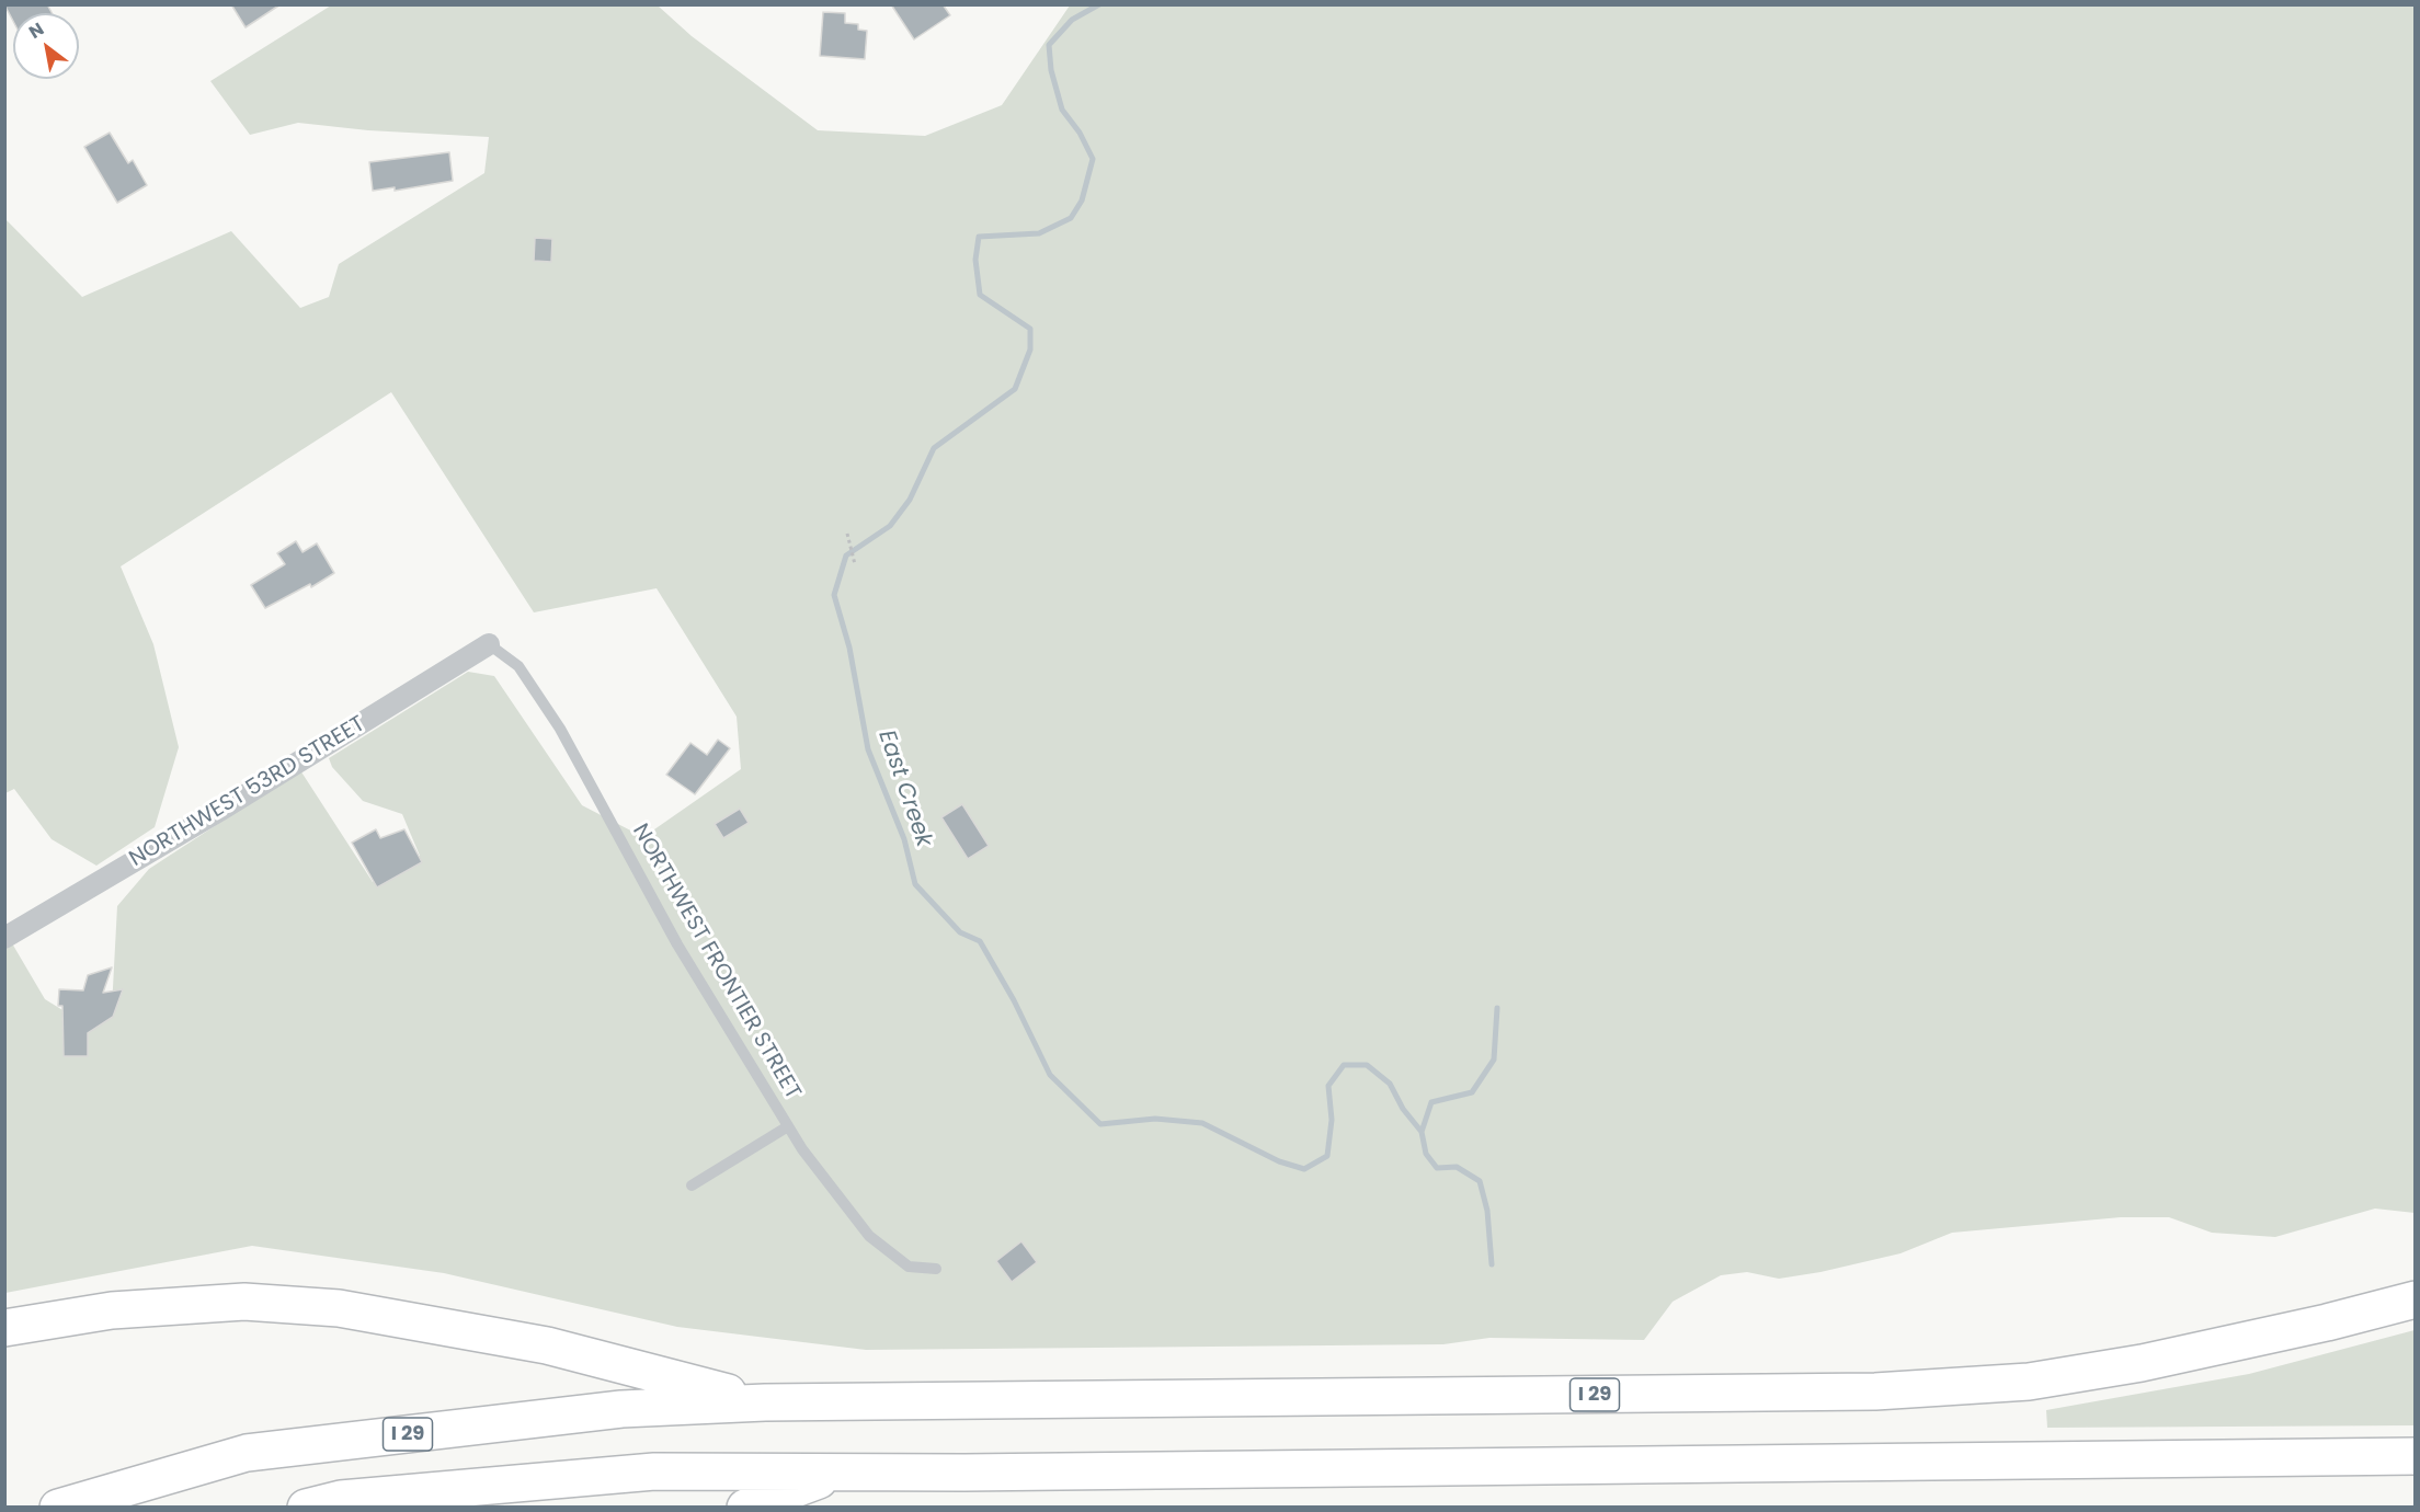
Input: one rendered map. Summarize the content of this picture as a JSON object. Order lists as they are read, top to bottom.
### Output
{
  "streets": {
    "highway": ["I 29"],
    "street": ["NORTHWEST 53RD STREET"],
    "lane": ["NORTHWEST FRONTIER STREET"]
  },
  "crossings": [
    ["NORTHWEST 53RD STREET", "NORTHWEST FRONTIER STREET"]
  ],
  "water": ["East Creek"],
  "north": "top left"
}
